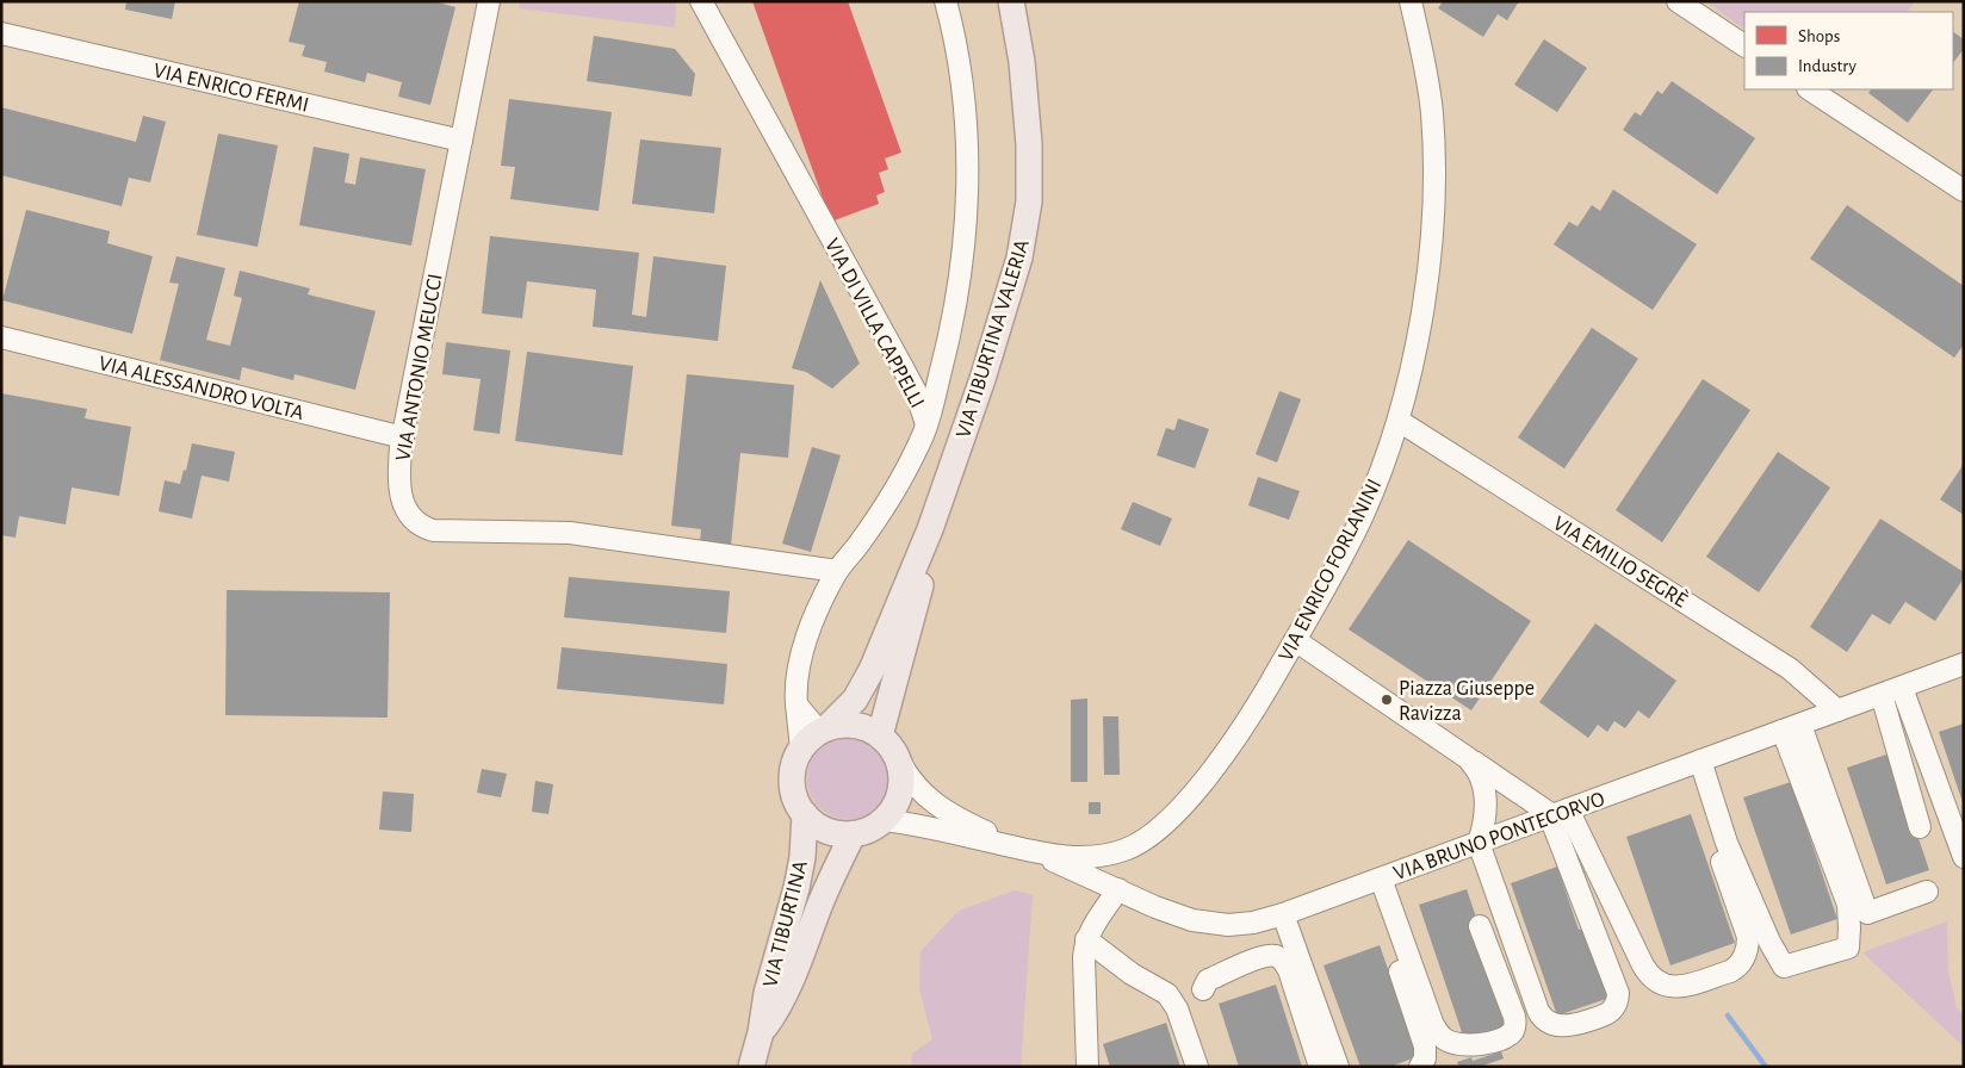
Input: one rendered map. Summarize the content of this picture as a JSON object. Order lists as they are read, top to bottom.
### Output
{
  "streets": {
    "main road": ["VIA TIBURTINA VALERIA", "VIA TIBURTINA"],
    "street": [
      "VIA ENRICO FERMI",
      "VIA DI VILLA CAPPELLI",
      "VIA ANTONIO MEUCCI",
      "VIA ALESSANDRO VOLTA",
      "VIA EMILIO SEGRÈ",
      "VIA ENRICO FORLANINI",
      "VIA BRUNO PONTECORVO"
    ]
  },
  "crossings": [
    ["VIA ENRICO FERMI", "VIA ANTONIO MEUCCI"],
    ["VIA TIBURTINA VALERIA", "VIA BRUNO PONTECORVO"],
    ["VIA TIBURTINA VALERIA", "VIA TIBURTINA"],
    ["VIA ANTONIO MEUCCI", "VIA ALESSANDRO VOLTA"],
    ["VIA EMILIO SEGRÈ", "VIA ENRICO FORLANINI"],
    ["VIA EMILIO SEGRÈ", "VIA BRUNO PONTECORVO"],
    ["VIA ENRICO FORLANINI", "VIA BRUNO PONTECORVO"],
    ["VIA BRUNO PONTECORVO", "VIA TIBURTINA"]
  ],
  "places": ["Piazza Giuseppe Ravizza"],
  "legend": ["Shops", "Industry"]
}
